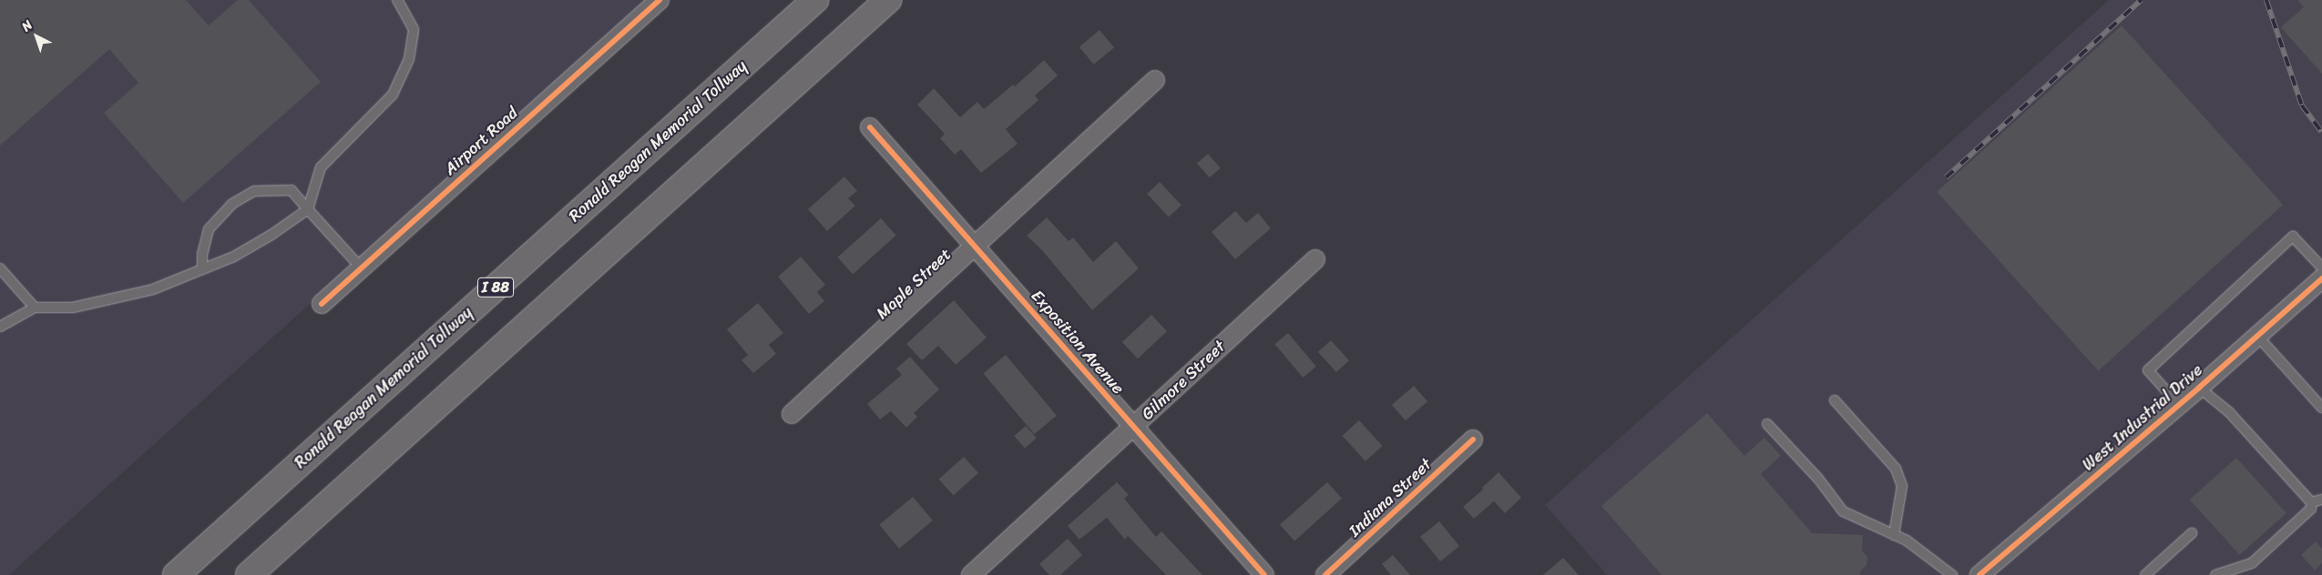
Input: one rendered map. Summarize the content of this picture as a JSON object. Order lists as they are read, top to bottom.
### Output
{
  "streets": {
    "highway": ["Ronald Reagan Memorial Tollway", "I 88"],
    "street": [
      "Airport Road",
      "Maple Street",
      "Exposition Avenue",
      "Gilmore Street",
      "West Industrial Drive",
      "Indiana Street"
    ]
  },
  "crossings": [
    ["Maple Street", "Exposition Avenue"],
    ["Exposition Avenue", "Gilmore Street"]
  ],
  "north": "top left"
}
